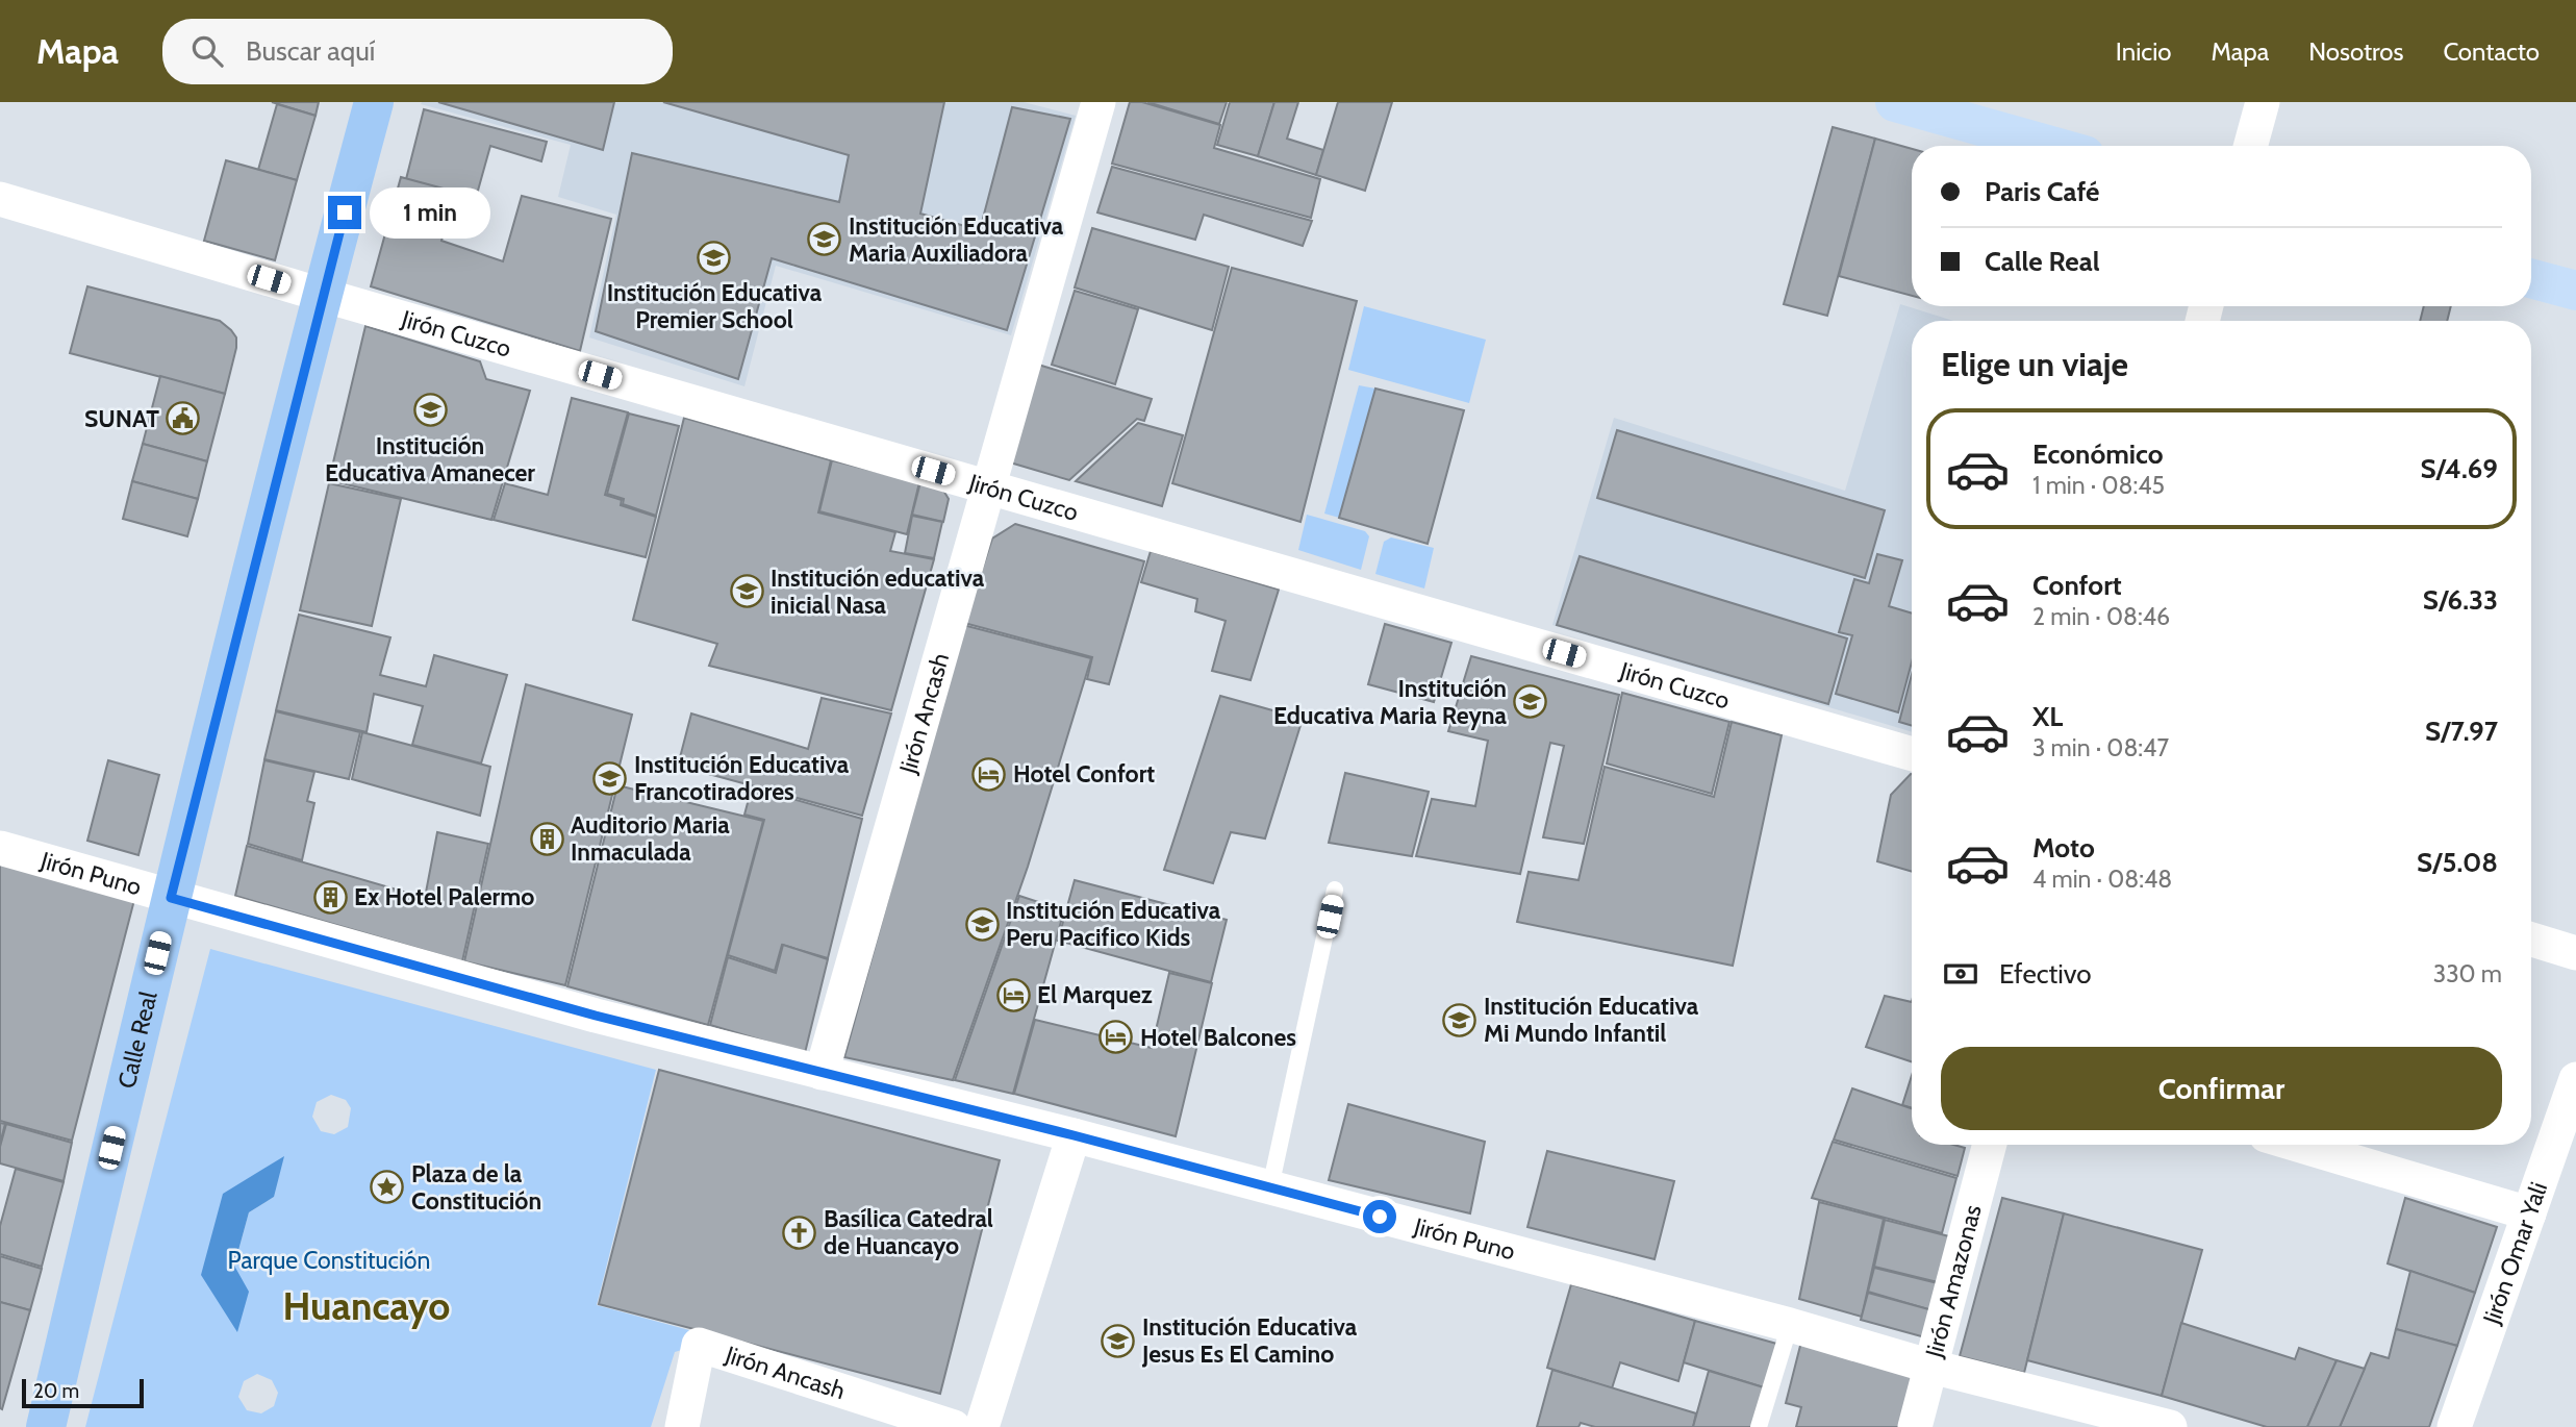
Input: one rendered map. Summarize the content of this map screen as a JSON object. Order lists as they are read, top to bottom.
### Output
{
  "streets": {
    "highway": ["Calle Real"],
    "street": [
      "Jirón Cuzco",
      "Jirón Ancash",
      "Jirón Puno",
      "Jirón Omar Yali",
      "Jirón Amazonas"
    ]
  },
  "crossings": [
    ["Jirón Cuzco", "Jirón Ancash"],
    ["Jirón Cuzco", "Calle Real"],
    ["Jirón Ancash", "Jirón Puno"],
    ["Jirón Puno", "Calle Real"],
    ["Jirón Puno", "Jirón Amazonas"]
  ],
  "districts": ["Huancayo"],
  "parks": ["Parque Constitución"],
  "places": {
    "school or university": [
      "Institución Educativa Maria Auxiliadora",
      "Institución Educativa Premier School",
      "Institución Educativa Amanecer",
      "Institución educativa inicial Nasa",
      "Institución Educativa Maria Reyna",
      "Institución Educativa Francotiradores",
      "Institución Educativa Peru Pacifico Kids",
      "Institución Educativa Mi Mundo Infantil",
      "Institución Educativa Jesus Es El Camino"
    ],
    "public building": ["SUNAT"],
    "hotel": ["Hotel Confort", "El Marquez", "Hotel Balcones"],
    "building": ["Auditorio Maria Inmaculada", "Ex Hotel Palermo"],
    "place": ["Plaza de la Constitución"],
    "church": ["Basílica Catedral de Huancayo"]
  },
  "scale_bar": "20 m",
  "page": {
    "header": "Mapa",
    "search": "Buscar aquí",
    "nav": [
      "Inicio",
      "Mapa",
      "Nosotros",
      "Contacto"
    ],
    "banner": ["Paris Café", "Calle Real"],
    "bubble": "1 min",
    "heading": "Elige un viaje",
    "list": [
      {
        "name": "Económico",
        "note": "1 min · 08:45",
        "value": "S/4.69"
      },
      {
        "name": "Confort",
        "note": "2 min · 08:46",
        "value": "S/6.33"
      },
      {
        "name": "XL",
        "note": "3 min · 08:47",
        "value": "S/7.97"
      },
      {
        "name": "Moto",
        "note": "4 min · 08:48",
        "value": "S/5.08"
      }
    ],
    "pay": ["Efectivo", "330 m"],
    "buttons": "Confirmar",
    "scale": "20 m"
  }
}
